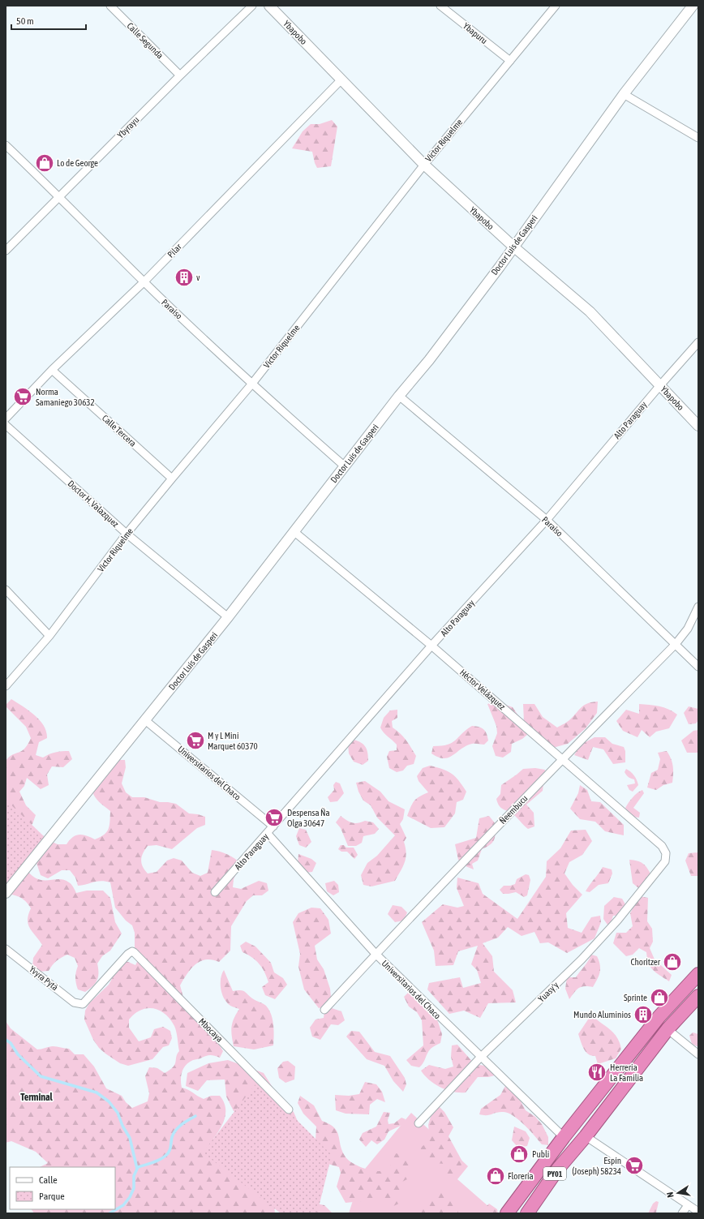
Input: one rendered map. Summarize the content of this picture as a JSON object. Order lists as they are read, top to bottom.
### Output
{
  "streets": {
    "highway": ["PY01"],
    "street": [
      "Ybapobo",
      "Ybapuru",
      "Calle Segunda",
      "Ybyrayu",
      "Victor Riquelme",
      "Doctor Luis de Gasperi",
      "Pilar",
      "Paraíso",
      "Alto Paraguay",
      "Calle Tercera",
      "Doctor H. Valazquez",
      "Héctor Velázquez",
      "Universitarios del Chaco",
      "Ñeembucu",
      "Yvyra Pytá",
      "Yuasy'y",
      "Mbocaya"
    ]
  },
  "crossings": [
    ["Ybapobo", "Victor Riquelme"],
    ["Ybapobo", "Doctor Luis de Gasperi"],
    ["Ybapobo", "Pilar"],
    ["Ybapobo", "Alto Paraguay"],
    ["Ybapuru", "Victor Riquelme"],
    ["Calle Segunda", "Ybyrayu"],
    ["Ybyrayu", "Paraíso"],
    ["Victor Riquelme", "Paraíso"],
    ["Victor Riquelme", "Calle Tercera"],
    ["Victor Riquelme", "Doctor H. Valazquez"],
    ["Doctor Luis de Gasperi", "Paraíso"],
    ["Doctor Luis de Gasperi", "Doctor H. Valazquez"],
    ["Doctor Luis de Gasperi", "Héctor Velázquez"],
    ["Doctor Luis de Gasperi", "Universitarios del Chaco"],
    ["Pilar", "Paraíso"],
    ["Pilar", "Calle Tercera"],
    ["Paraíso", "Alto Paraguay"],
    ["Paraíso", "Ñeembucu"],
    ["Alto Paraguay", "Héctor Velázquez"],
    ["Alto Paraguay", "Universitarios del Chaco"],
    ["Héctor Velázquez", "Ñeembucu"],
    ["Héctor Velázquez", "Yuasy'y"],
    ["Universitarios del Chaco", "Ñeembucu"],
    ["Universitarios del Chaco", "Yuasy'y"],
    ["Universitarios del Chaco", "PY01"],
    ["Yvyra Pytá", "Mbocaya"]
  ],
  "districts": ["Terminal"],
  "places": {
    "shop": [
      "Lo de George",
      "Choritzer",
      "Sprinte",
      "Publi",
      "Floreria"
    ],
    "building": ["v", "Mundo Aluminios"],
    "supermarket": [
      "Norma Samaniego 30632",
      "M y L Mini Marquet 60370",
      "Despensa Ña Olga 30647",
      "Espín (Joseph) 58234"
    ],
    "restaurant": ["Herreria La Familia"]
  },
  "legend": ["Calle", "Parque"],
  "scale_bar": "50 m",
  "north": "left"
}
